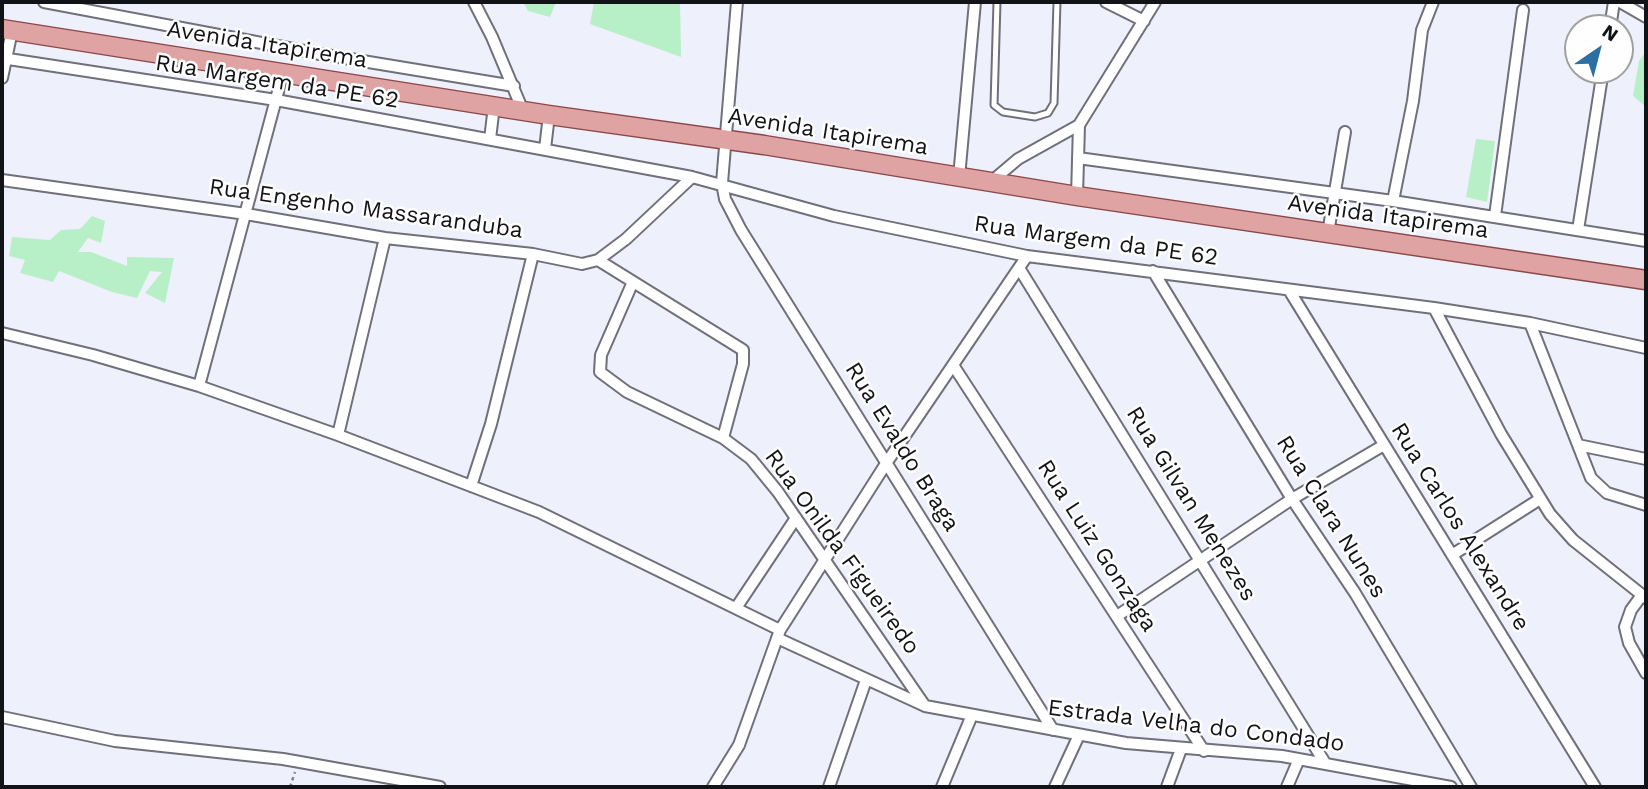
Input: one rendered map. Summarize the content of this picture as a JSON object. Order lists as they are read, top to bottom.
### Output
{
  "streets": {
    "main road": ["Avenida Itapirema"],
    "street": [
      "Rua Margem da PE 62",
      "Rua Engenho Massaranduba",
      "Rua Evaldo Braga",
      "Rua Gilvan Menezes",
      "Rua Clara Nunes",
      "Rua Carlos Alexandre",
      "Rua Luiz Gonzaga",
      "Rua Onilda Figueiredo",
      "Estrada Velha do Condado"
    ]
  },
  "crossings": [
    ["Rua Margem da PE 62", "Rua Evaldo Braga"],
    ["Rua Margem da PE 62", "Rua Clara Nunes"],
    ["Rua Margem da PE 62", "Rua Carlos Alexandre"],
    ["Rua Evaldo Braga", "Estrada Velha do Condado"],
    ["Rua Gilvan Menezes", "Estrada Velha do Condado"],
    ["Rua Luiz Gonzaga", "Estrada Velha do Condado"],
    ["Rua Onilda Figueiredo", "Estrada Velha do Condado"]
  ],
  "north": "top right"
}
